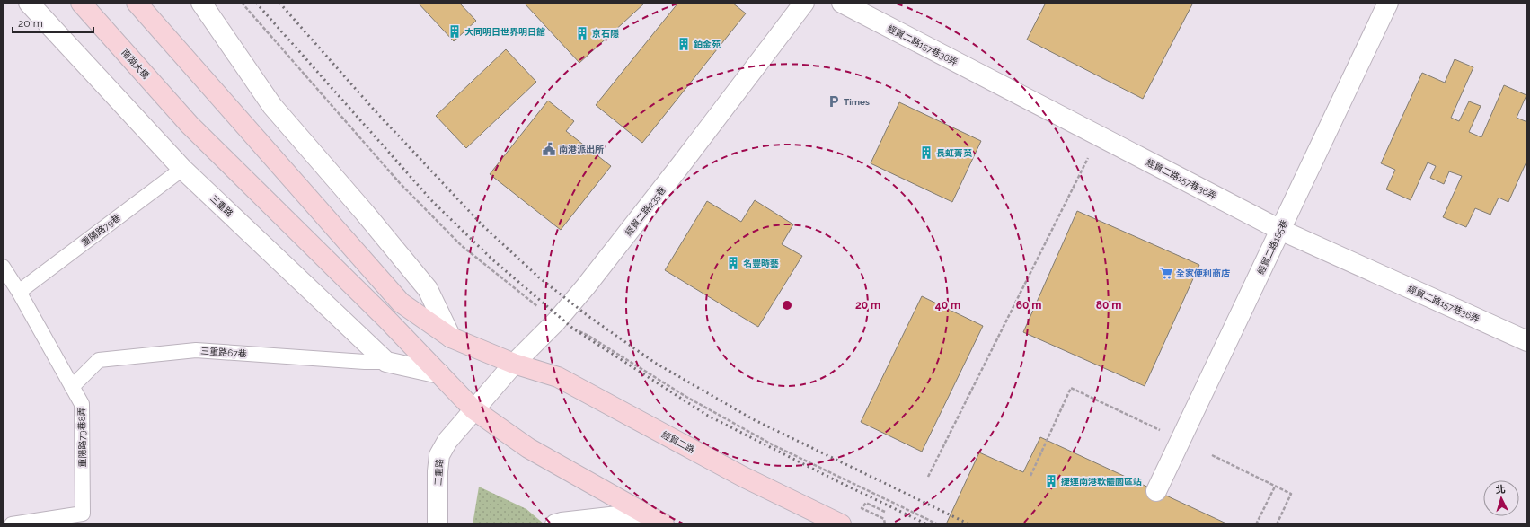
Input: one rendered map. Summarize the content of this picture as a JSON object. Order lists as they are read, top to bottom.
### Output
{
  "streets": {
    "main road": ["南湖大橋", "經貿二路"],
    "street": [
      "經貿二路157巷36弄",
      "三重路",
      "經貿二路235巷",
      "經貿二路185巷"
    ],
    "lane": ["重陽路79巷", "三重路67巷", "重陽路79巷8弄"]
  },
  "crossings": [
    ["經貿二路157巷36弄", "經貿二路185巷"],
    ["南湖大橋", "三重路"],
    ["南湖大橋", "經貿二路235巷"],
    ["三重路", "經貿二路235巷"],
    ["三重路", "重陽路79巷"],
    ["三重路", "三重路67巷"],
    ["經貿二路235巷", "經貿二路"],
    ["重陽路79巷", "重陽路79巷8弄"],
    ["三重路67巷", "重陽路79巷8弄"]
  ],
  "places": {
    "building": [
      "大同明日世界明日館",
      "京石隱",
      "鉑金苑",
      "長虹菁英",
      "名豐時藝",
      "捷運南港軟體園區站"
    ],
    "parking": ["Times"],
    "public building": ["南港派出所"],
    "supermarket": ["全家便利商店"]
  },
  "scale_bar": "20 m",
  "north": "top",
  "rings": [
    "20 m",
    "40 m",
    "60 m",
    "80 m"
  ]
}
